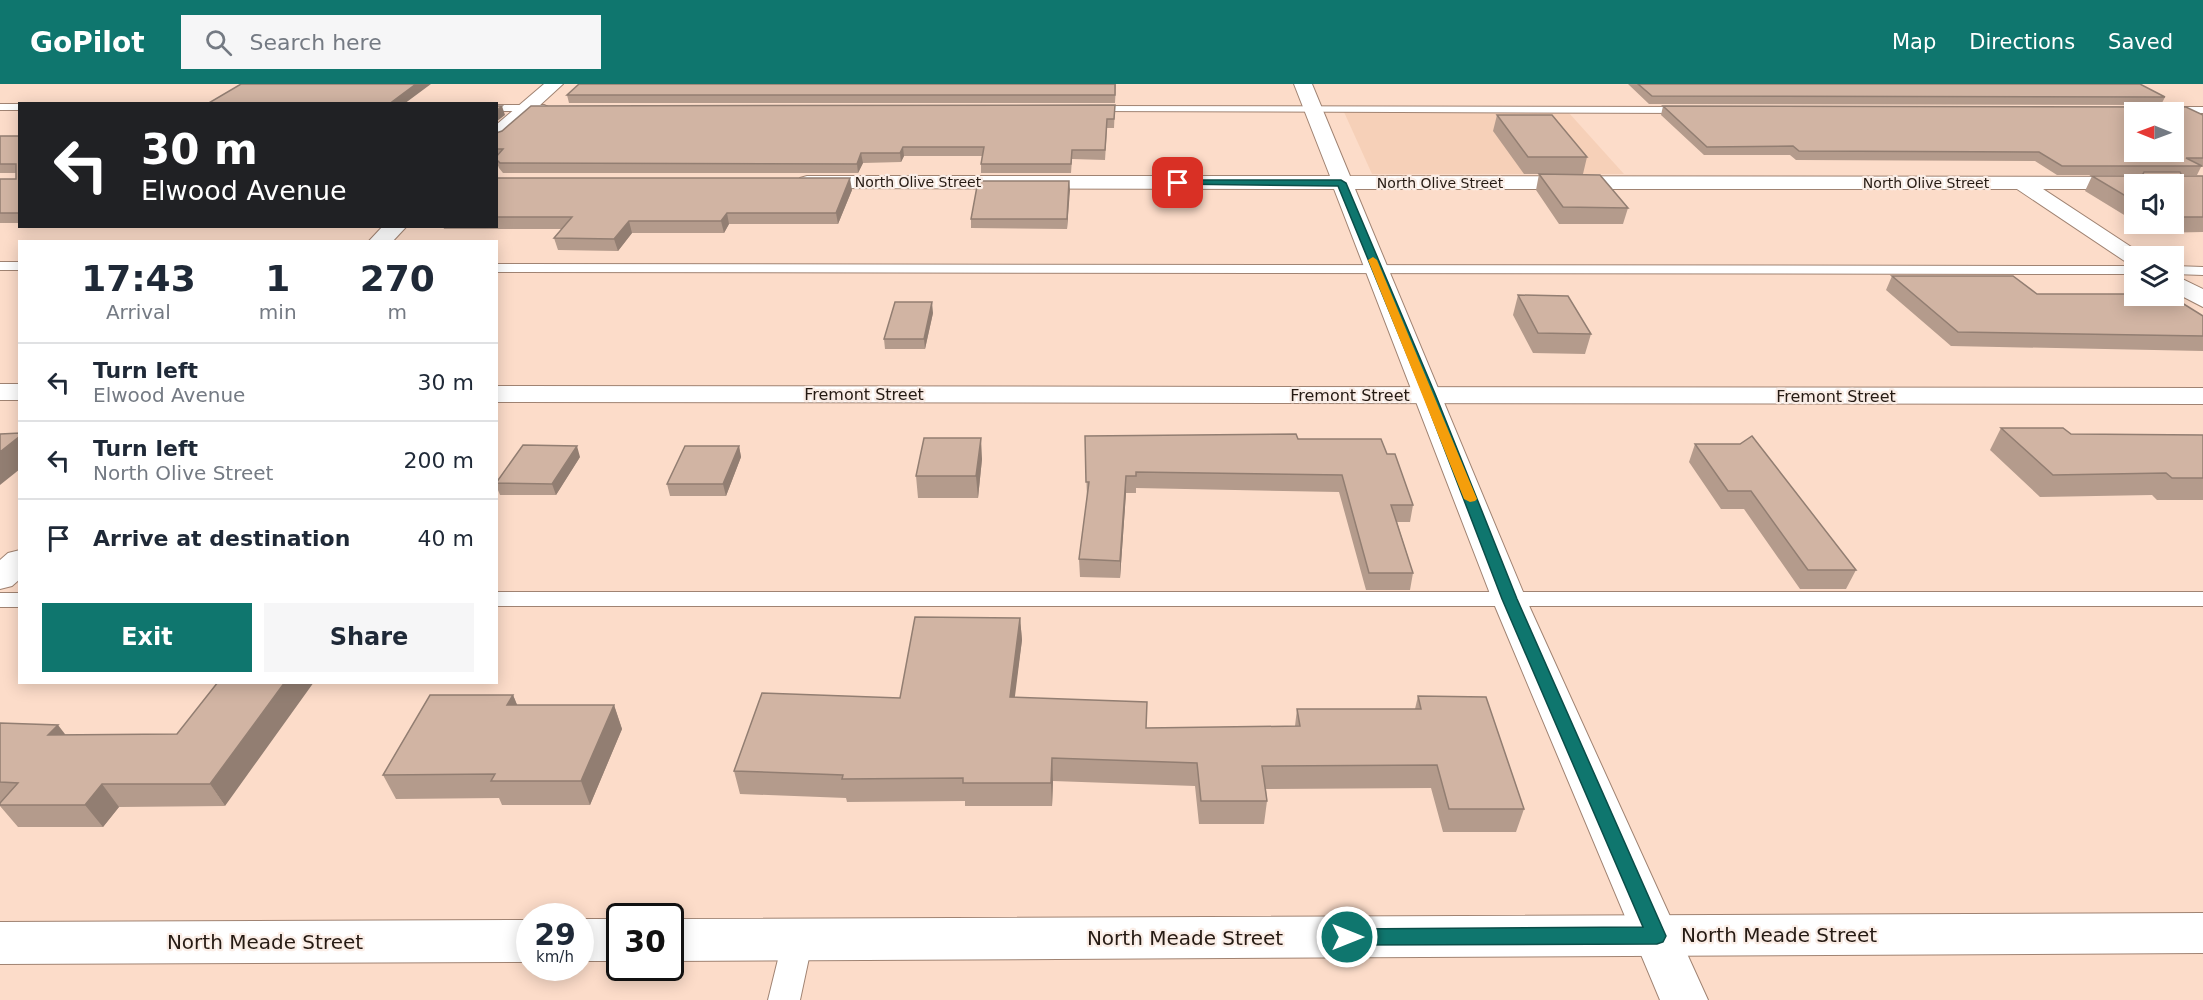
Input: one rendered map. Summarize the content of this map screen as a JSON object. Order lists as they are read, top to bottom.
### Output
{
  "streets": {
    "street": ["North Olive Street", "Fremont Street", "North Meade Street"]
  },
  "north": "left",
  "page": {
    "header": "GoPilot",
    "search": "Search here",
    "nav": ["Map", "Directions", "Saved"],
    "turn": ["30 m", "Elwood Avenue"],
    "eta": [
      "17:43",
      "Arrival",
      "1",
      "min",
      "270",
      "m"
    ],
    "list": [
      {
        "name": "Turn left",
        "note": "Elwood Avenue",
        "value": "30 m"
      },
      {
        "name": "Turn left",
        "note": "North Olive Street",
        "value": "200 m"
      },
      {
        "name": "Arrive at destination",
        "value": "40 m"
      }
    ],
    "buttons": ["Exit", "Share"],
    "speed": "29 km/h",
    "limit": "30"
  }
}
